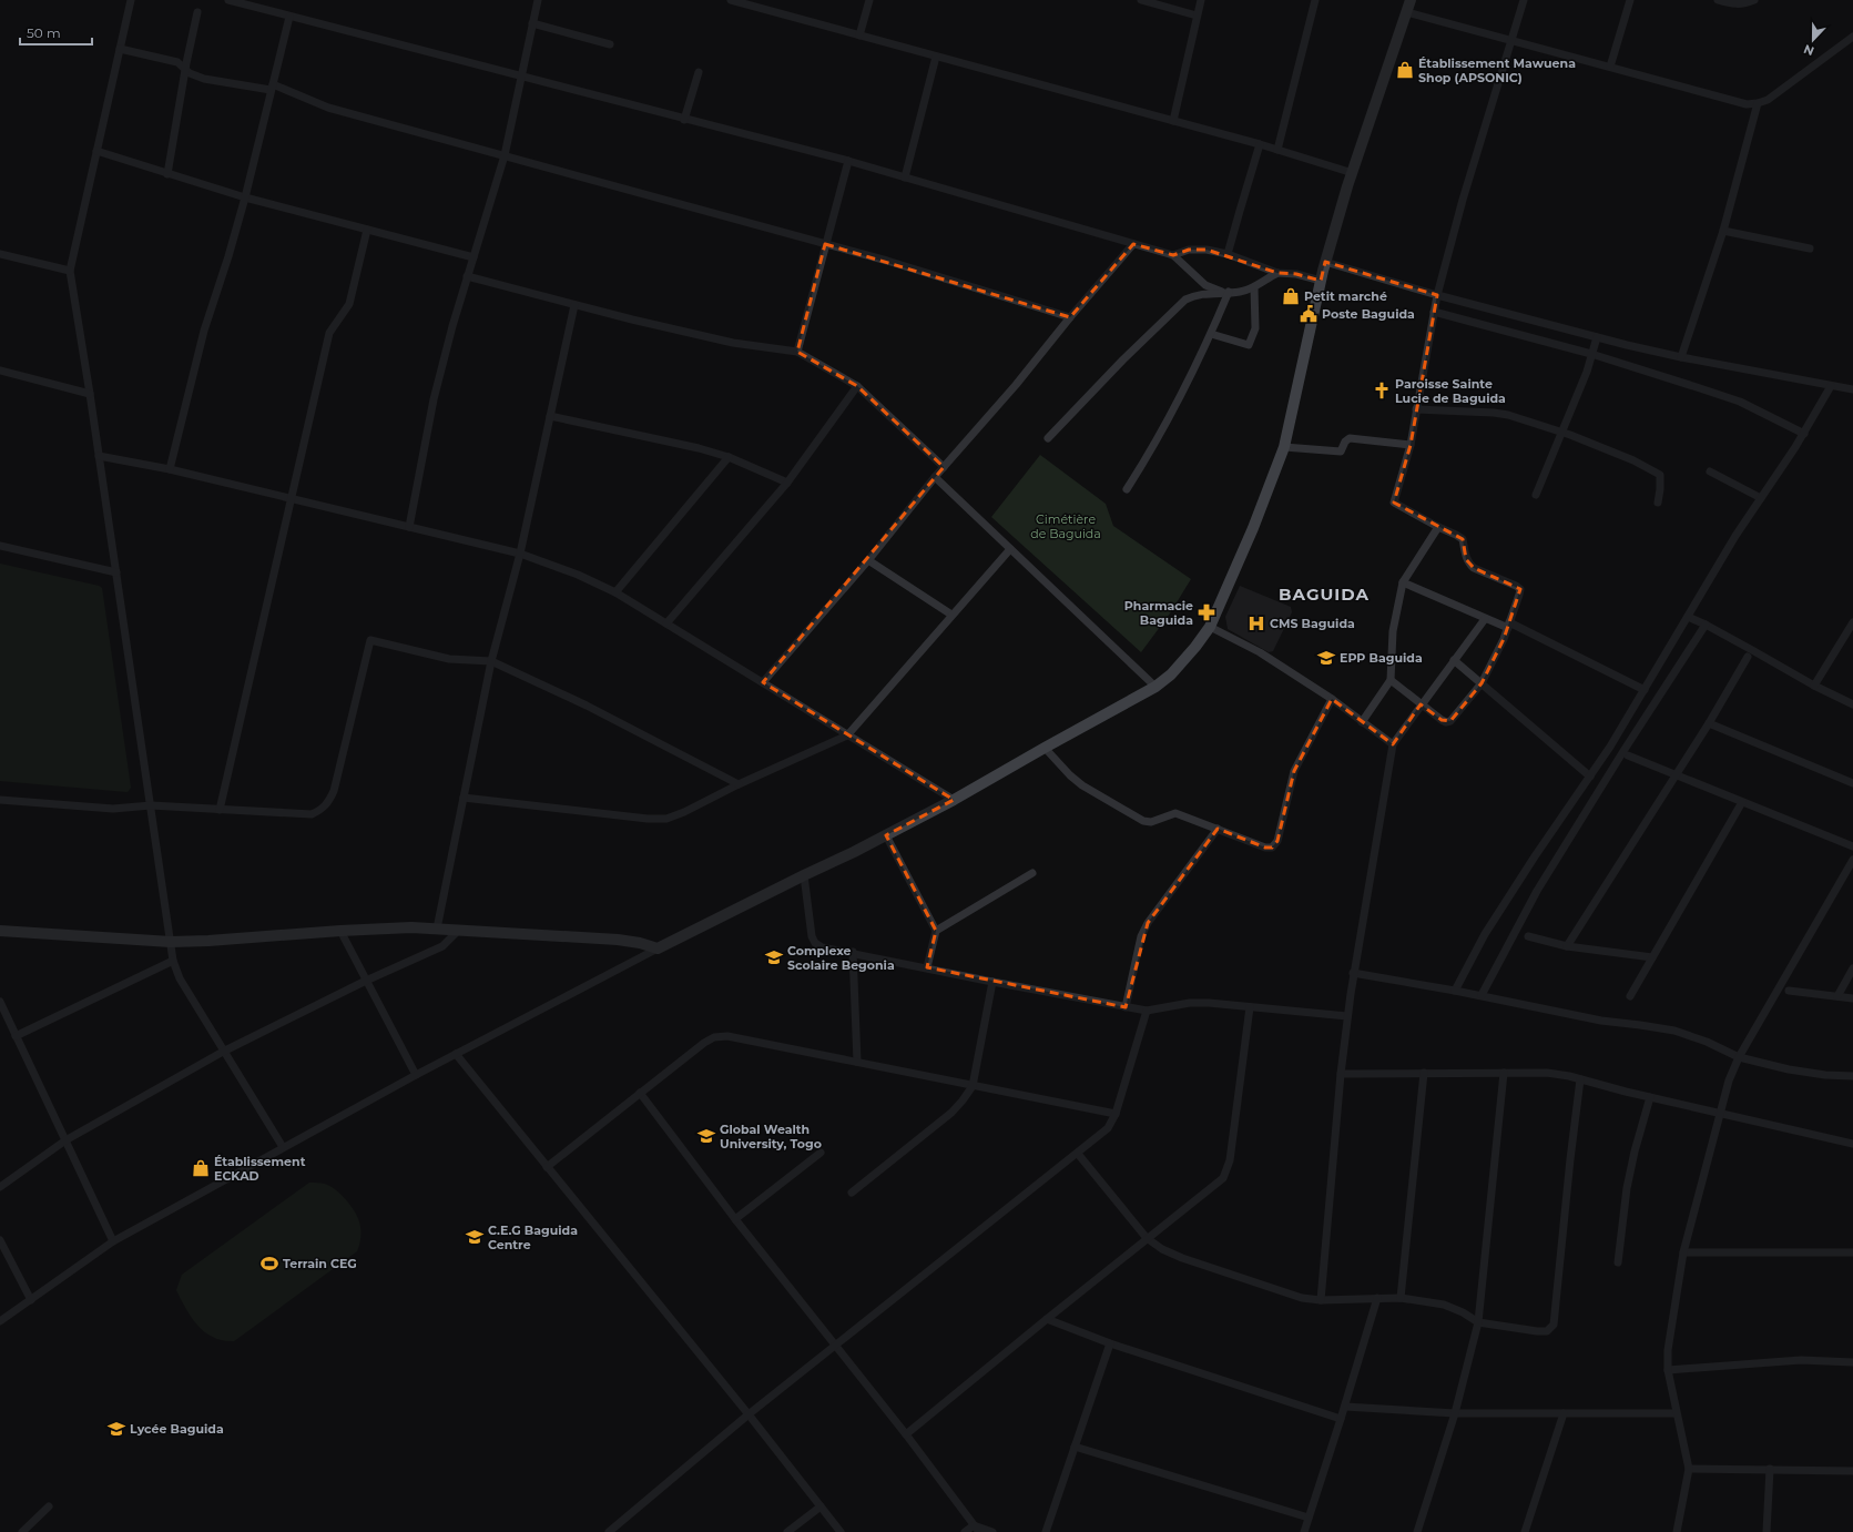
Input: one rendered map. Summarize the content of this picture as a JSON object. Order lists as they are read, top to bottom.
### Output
{
  "districts": ["BAGUIDA"],
  "parks": ["Cimétière de Baguida"],
  "places": {
    "shop": ["Établissement Mawuena Shop (APSONIC)", "Petit marché", "Établissement ECKAD"],
    "public building": ["Poste Baguida"],
    "church": ["Paroisse Sainte Lucie de Baguida"],
    "pharmacy": ["Pharmacie Baguida"],
    "hospital": ["CMS Baguida"],
    "school or university": [
      "EPP Baguida",
      "Complexe Scolaire Begonia",
      "Global Wealth University, Togo",
      "C.E.G Baguida Centre",
      "Lycée Baguida"
    ],
    "sports": ["Terrain CEG"]
  },
  "scale_bar": "50 m",
  "north": "bottom"
}
